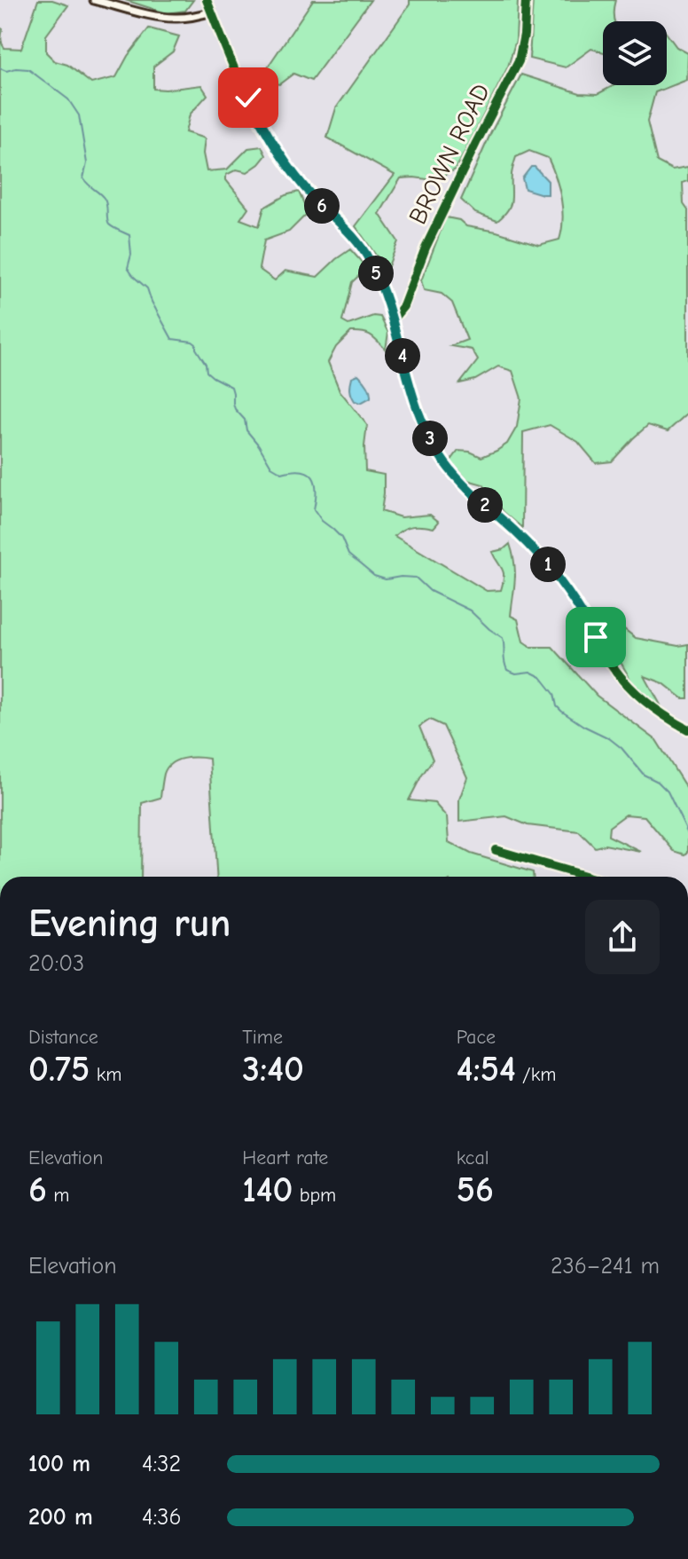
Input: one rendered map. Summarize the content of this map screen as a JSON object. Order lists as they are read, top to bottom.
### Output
{
  "streets": {
    "street": ["BROWN ROAD"]
  },
  "page": {
    "pins": [
      "6",
      "5",
      "4",
      "3",
      "2",
      "1"
    ],
    "heading": ["Evening run", "20:03"],
    "stats": [
      ["Distance", "0.75 km"],
      ["Time", "3:40"],
      ["Pace", "4:54 /km"],
      ["Elevation", "6 m"],
      ["Heart rate", "140 bpm"],
      ["kcal", "56"]
    ],
    "chart": ["Elevation", "236–241 m"],
    "list": [
      {
        "name": "100 m",
        "note": "4:32"
      },
      {
        "name": "200 m",
        "note": "4:36"
      }
    ]
  }
}
